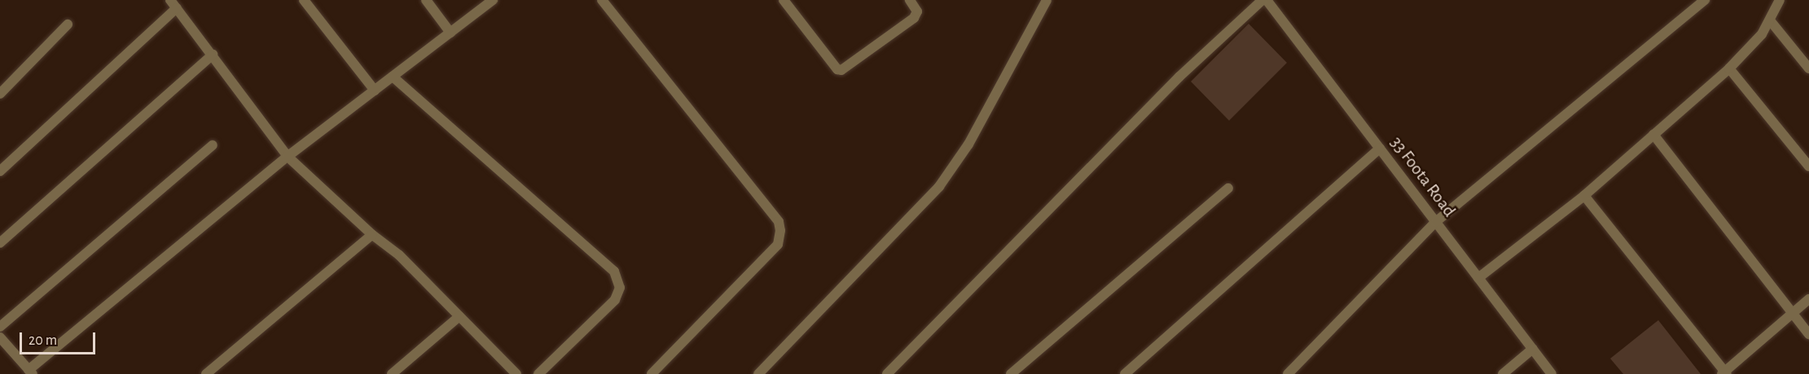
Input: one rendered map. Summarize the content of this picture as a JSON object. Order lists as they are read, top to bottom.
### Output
{
  "streets": {
    "street": ["33 Foota Road"]
  },
  "scale_bar": "20 m"
}
